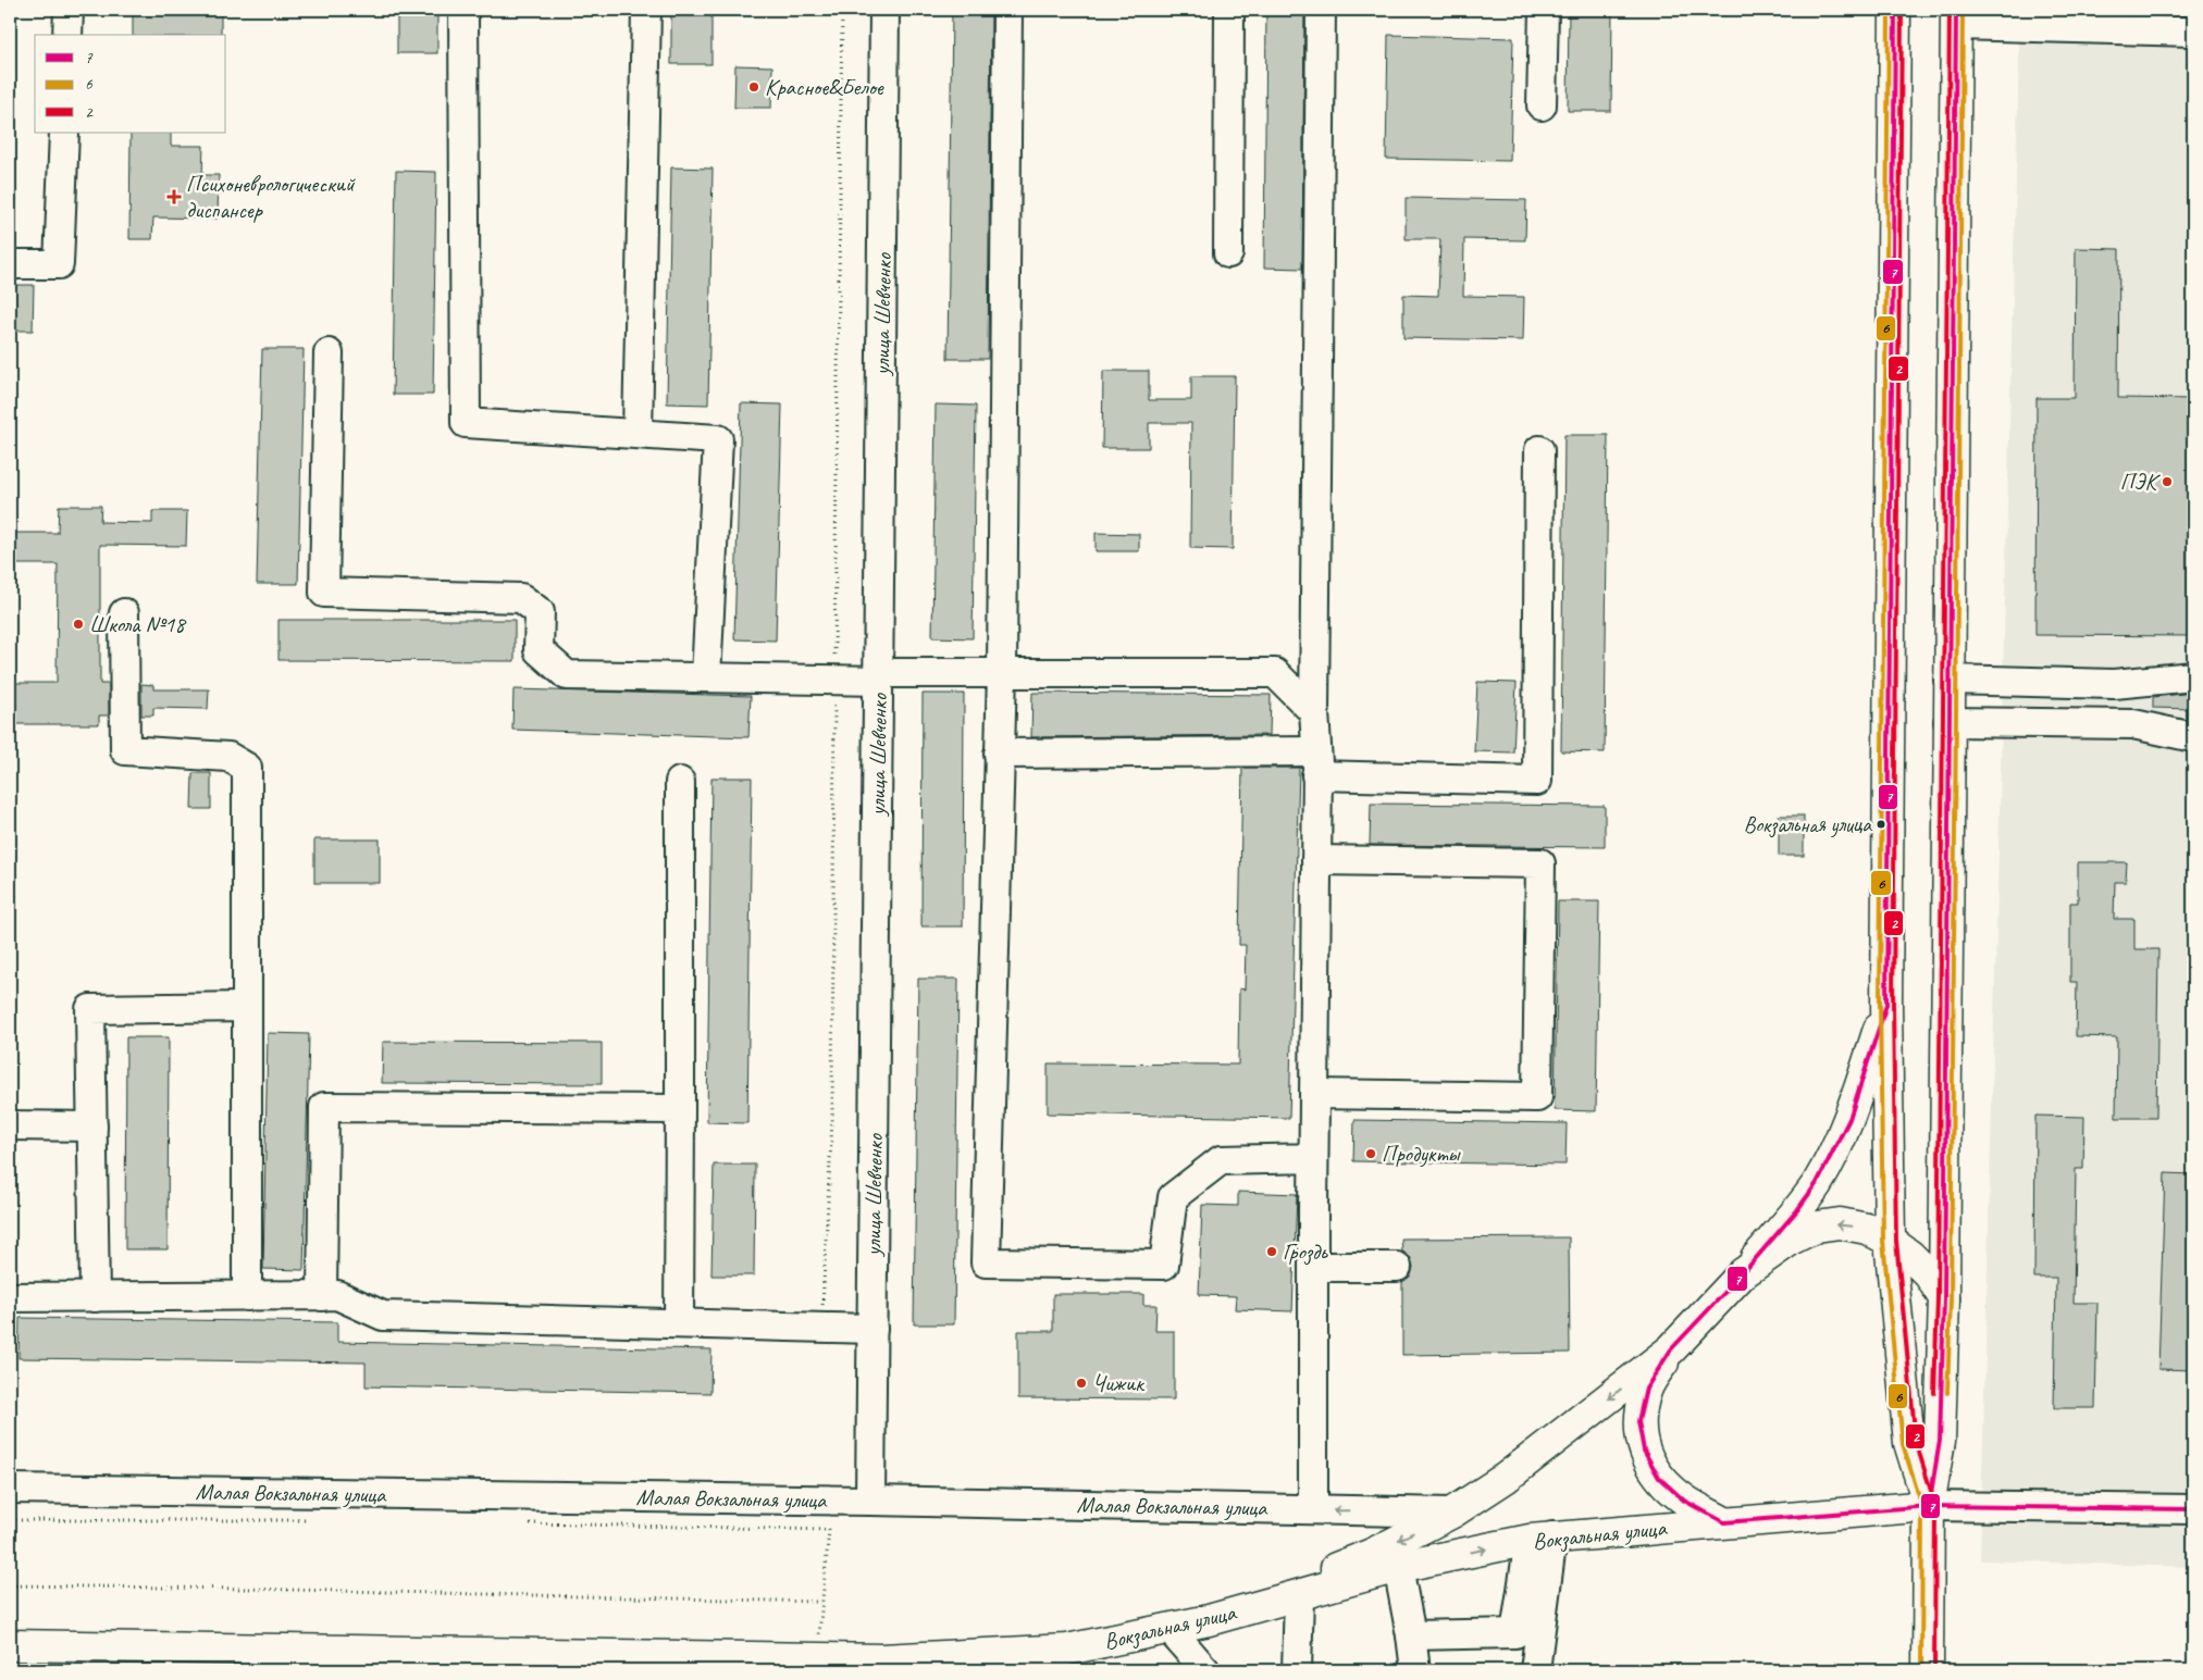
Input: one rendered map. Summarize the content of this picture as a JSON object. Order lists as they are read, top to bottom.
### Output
{
  "streets": {
    "main road": ["Вокзальная улица"],
    "street": ["улица Шевченко", "Малая Вокзальная улица"]
  },
  "crossings": [
    ["улица Шевченко", "Малая Вокзальная улица"]
  ],
  "places": {
    "other": [
      "Красное&Белое",
      "ПЭК",
      "Школа №18",
      "Вокзальная улица",
      "Продукты",
      "Гроздь",
      "Чижик"
    ],
    "health": ["Психоневрологический диспансер"]
  },
  "lines": ["transit line 7", "transit line 6", "transit line 2"],
  "legend": ["7", "6", "2"]
}
